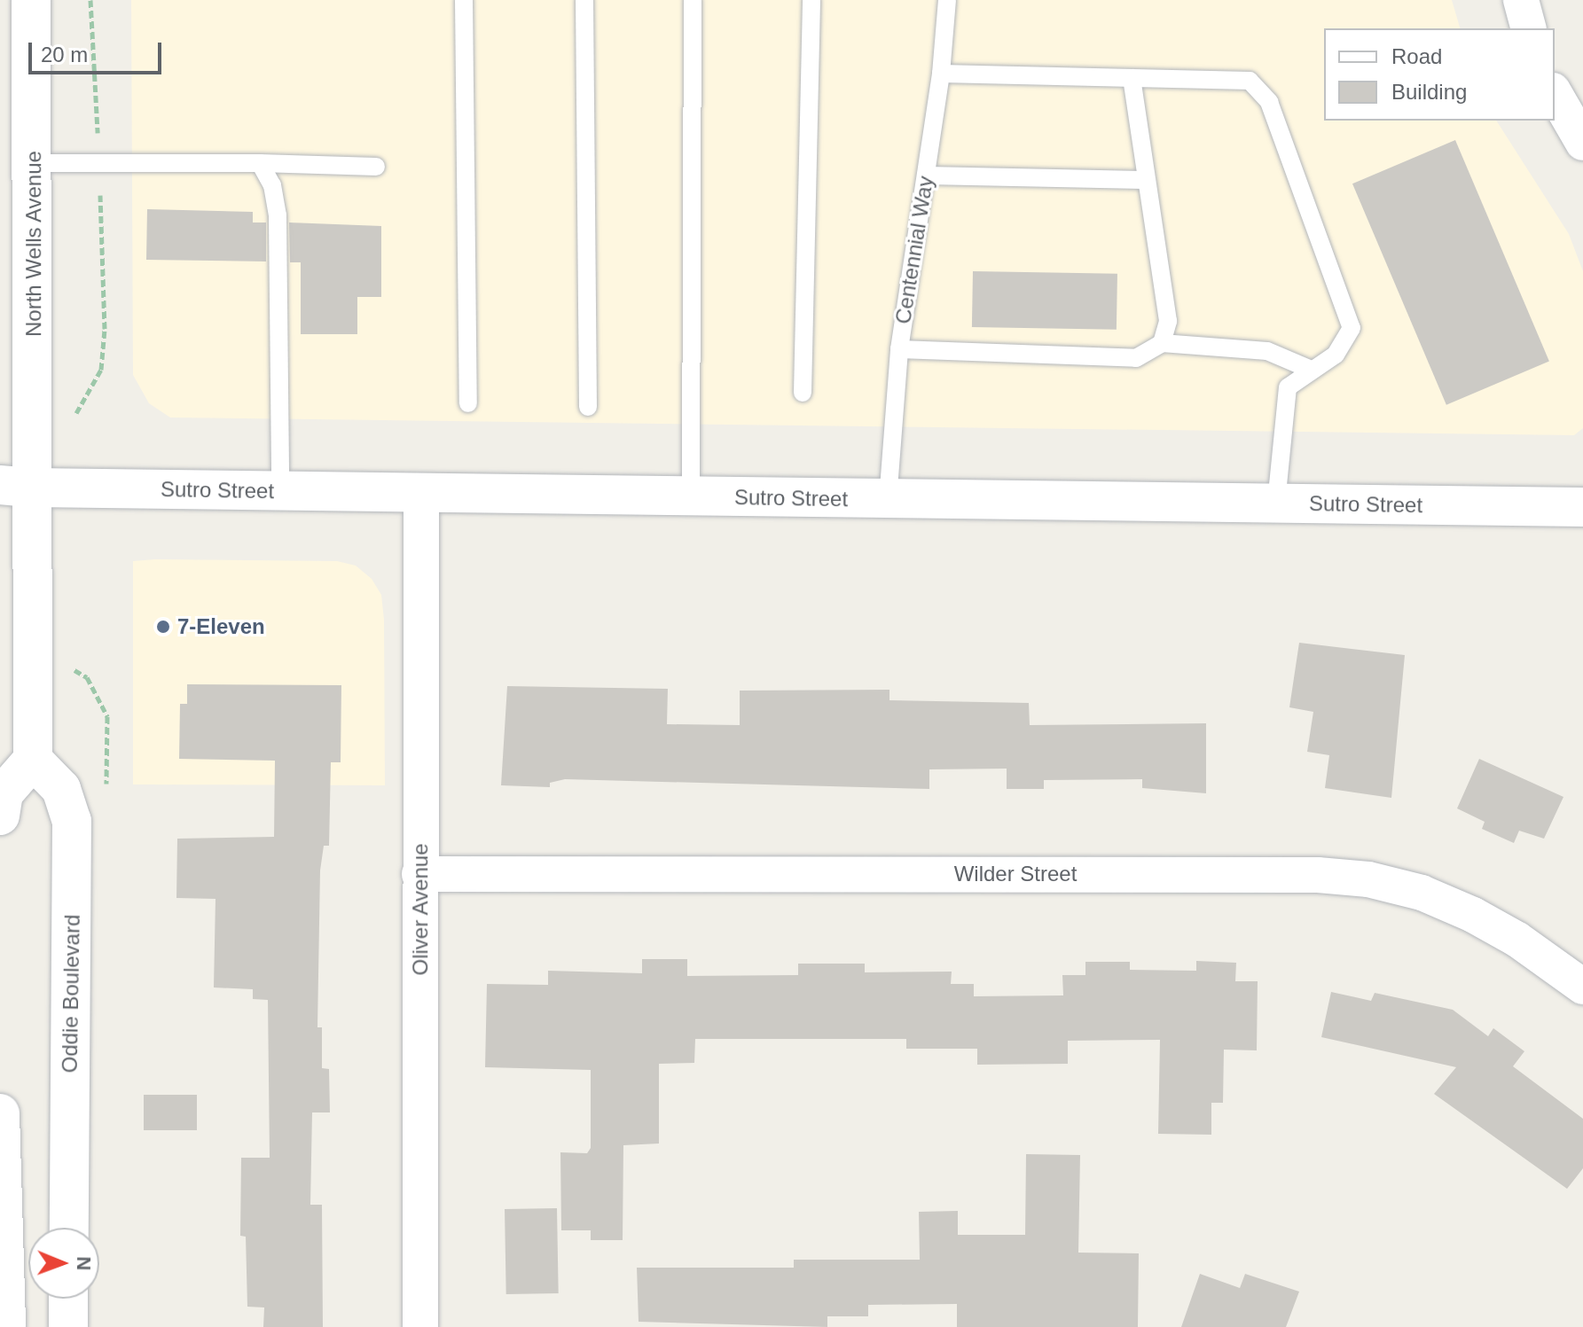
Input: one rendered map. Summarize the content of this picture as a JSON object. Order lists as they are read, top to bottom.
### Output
{
  "streets": {
    "main road": ["North Wells Avenue", "Sutro Street", "Oddie Boulevard"],
    "street": ["Wilder Street", "Oliver Avenue"],
    "lane": ["Centennial Way"]
  },
  "crossings": [
    ["North Wells Avenue", "Sutro Street"],
    ["Centennial Way", "Sutro Street"],
    ["Sutro Street", "Oliver Avenue"],
    ["Wilder Street", "Oliver Avenue"]
  ],
  "places": ["7-Eleven"],
  "legend": ["Road", "Building"],
  "scale_bar": "20 m",
  "north": "right"
}
